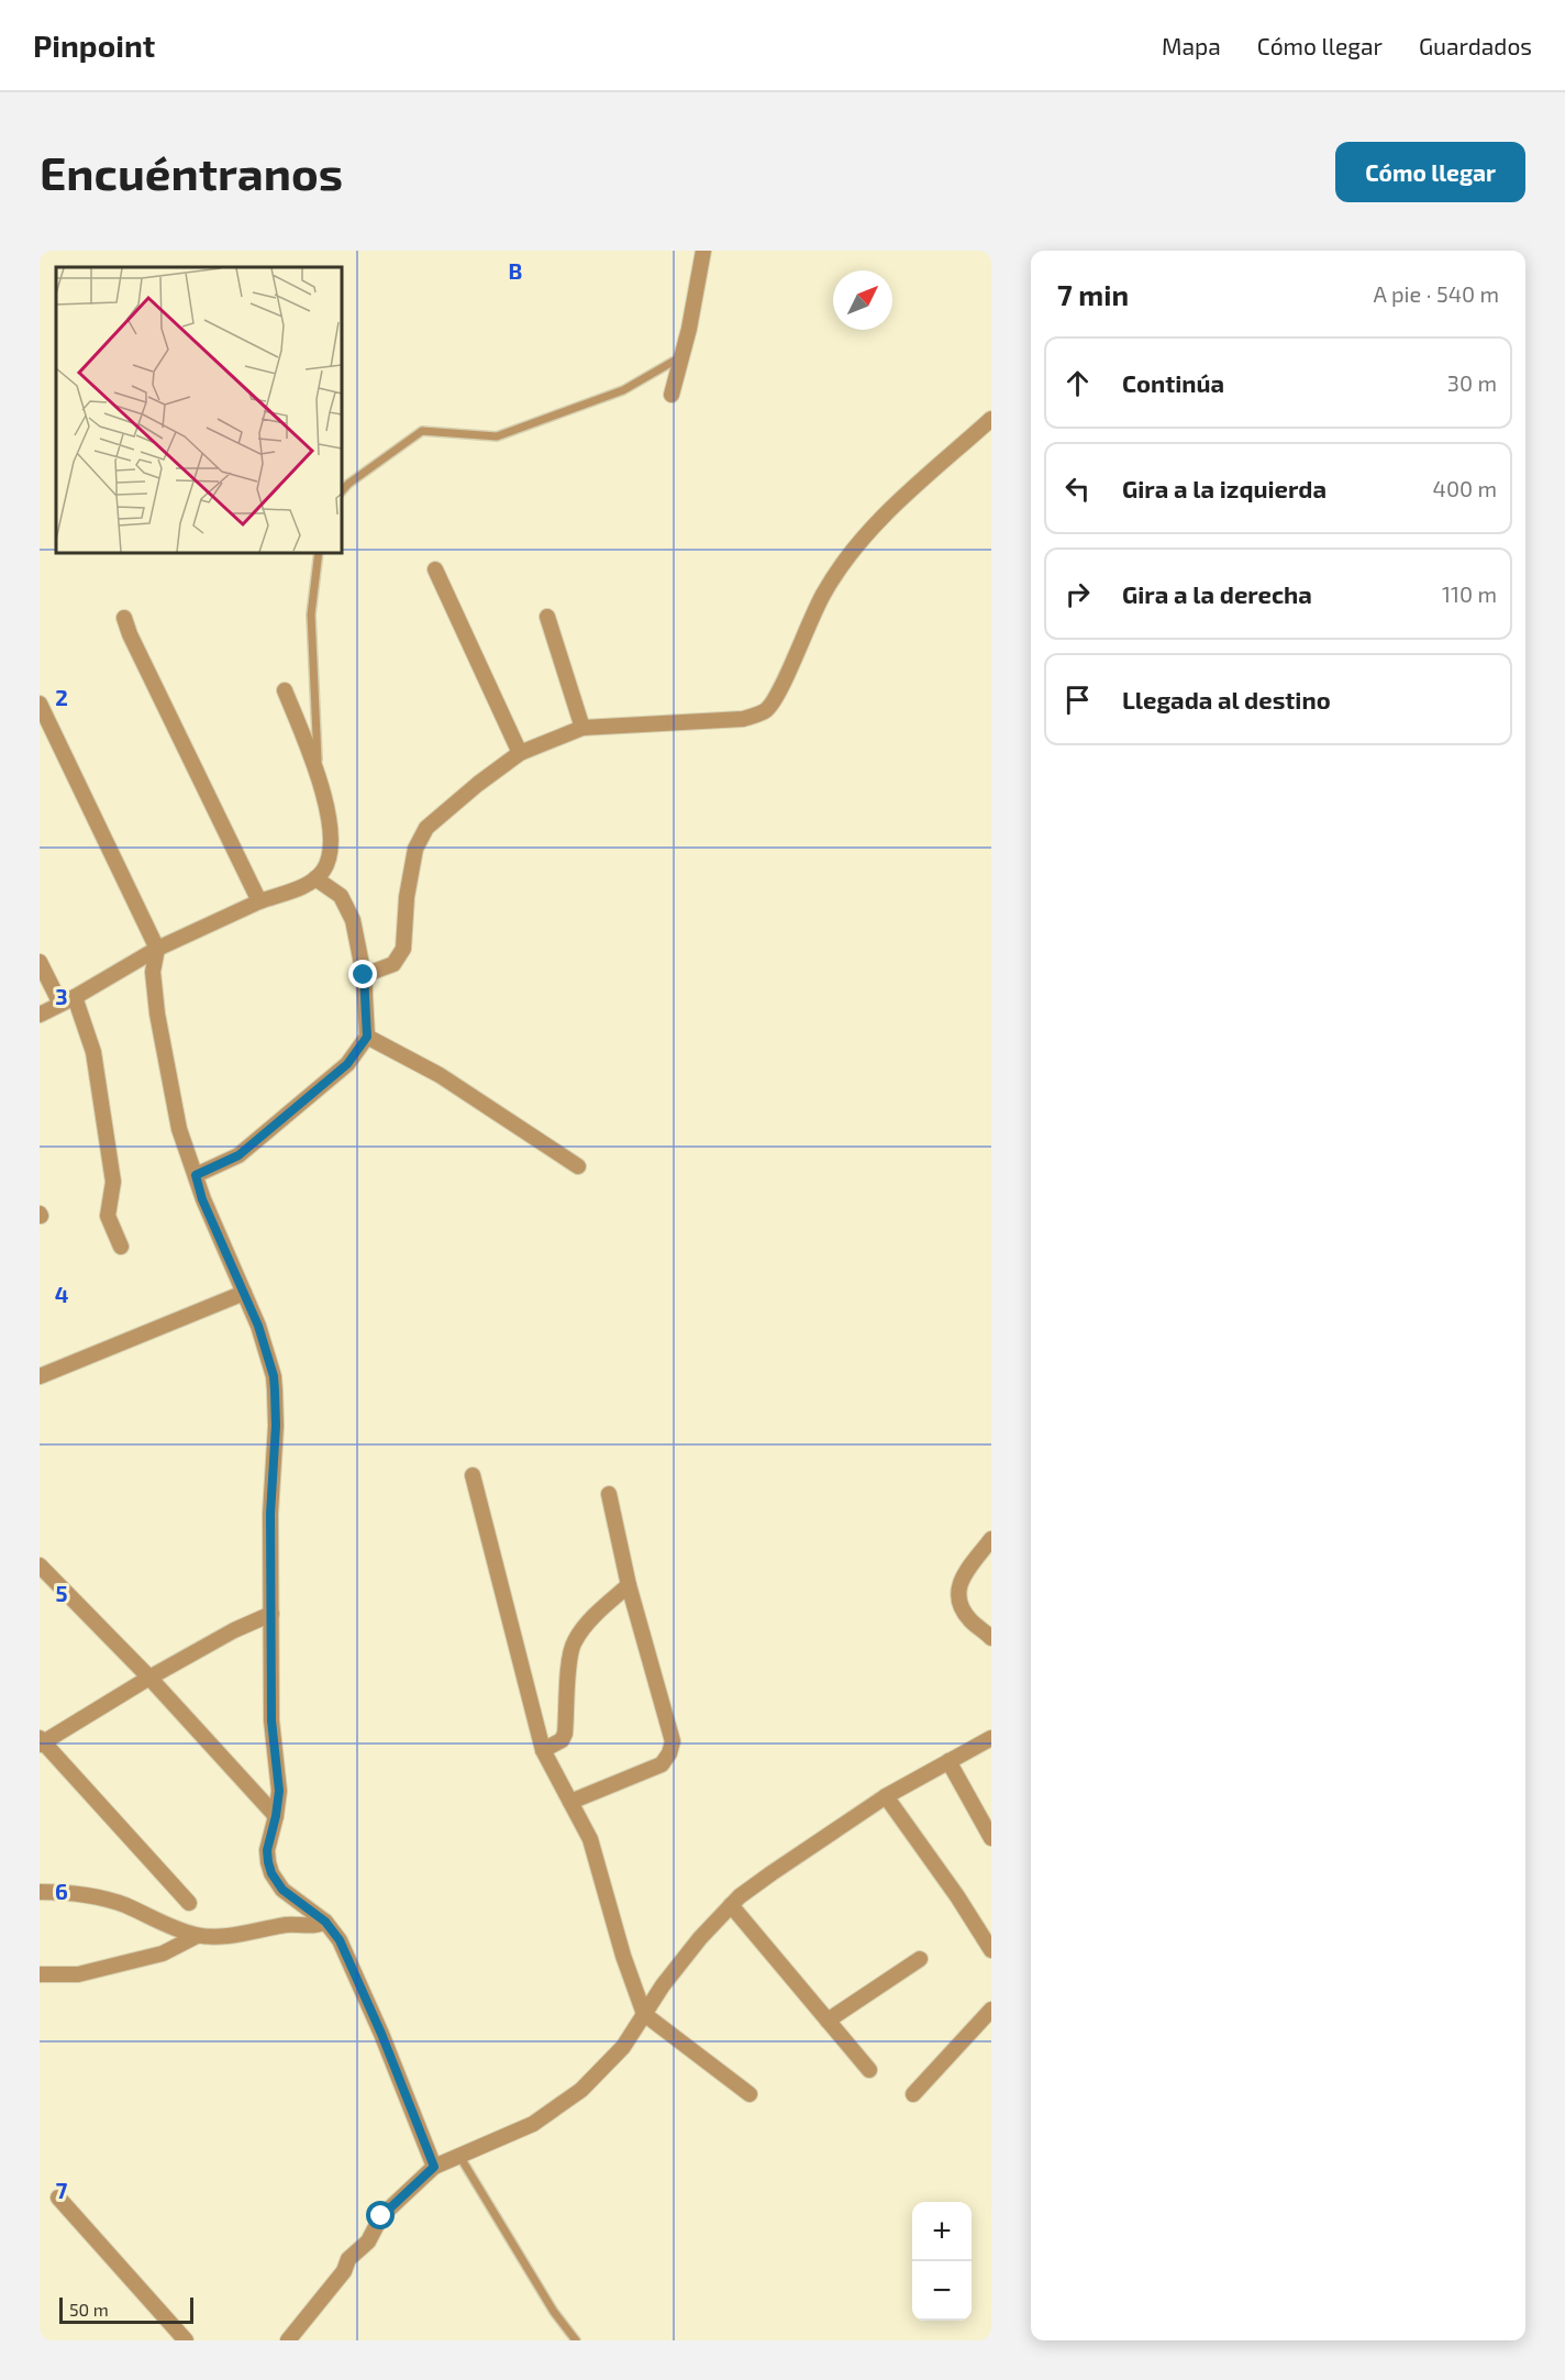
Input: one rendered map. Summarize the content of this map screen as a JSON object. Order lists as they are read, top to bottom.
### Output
{
  "scale_bar": "50 m",
  "north": "top right",
  "page": {
    "header": "Pinpoint",
    "nav": ["Mapa", "Cómo llegar", "Guardados"],
    "buttons": "Cómo llegar",
    "title": "Encuéntranos",
    "heading": ["7 min", "A pie · 540 m"],
    "list": [
      ["Continúa", "30 m"],
      ["Gira a la izquierda", "400 m"],
      ["Gira a la derecha", "110 m"],
      "Llegada al destino"
    ],
    "map_buttons": ["+", "−"],
    "scale": "50 m"
  },
  "grid": {
    "columns": ["B"],
    "rows": [
      "2",
      "3",
      "4",
      "5",
      "6",
      "7"
    ]
  }
}
